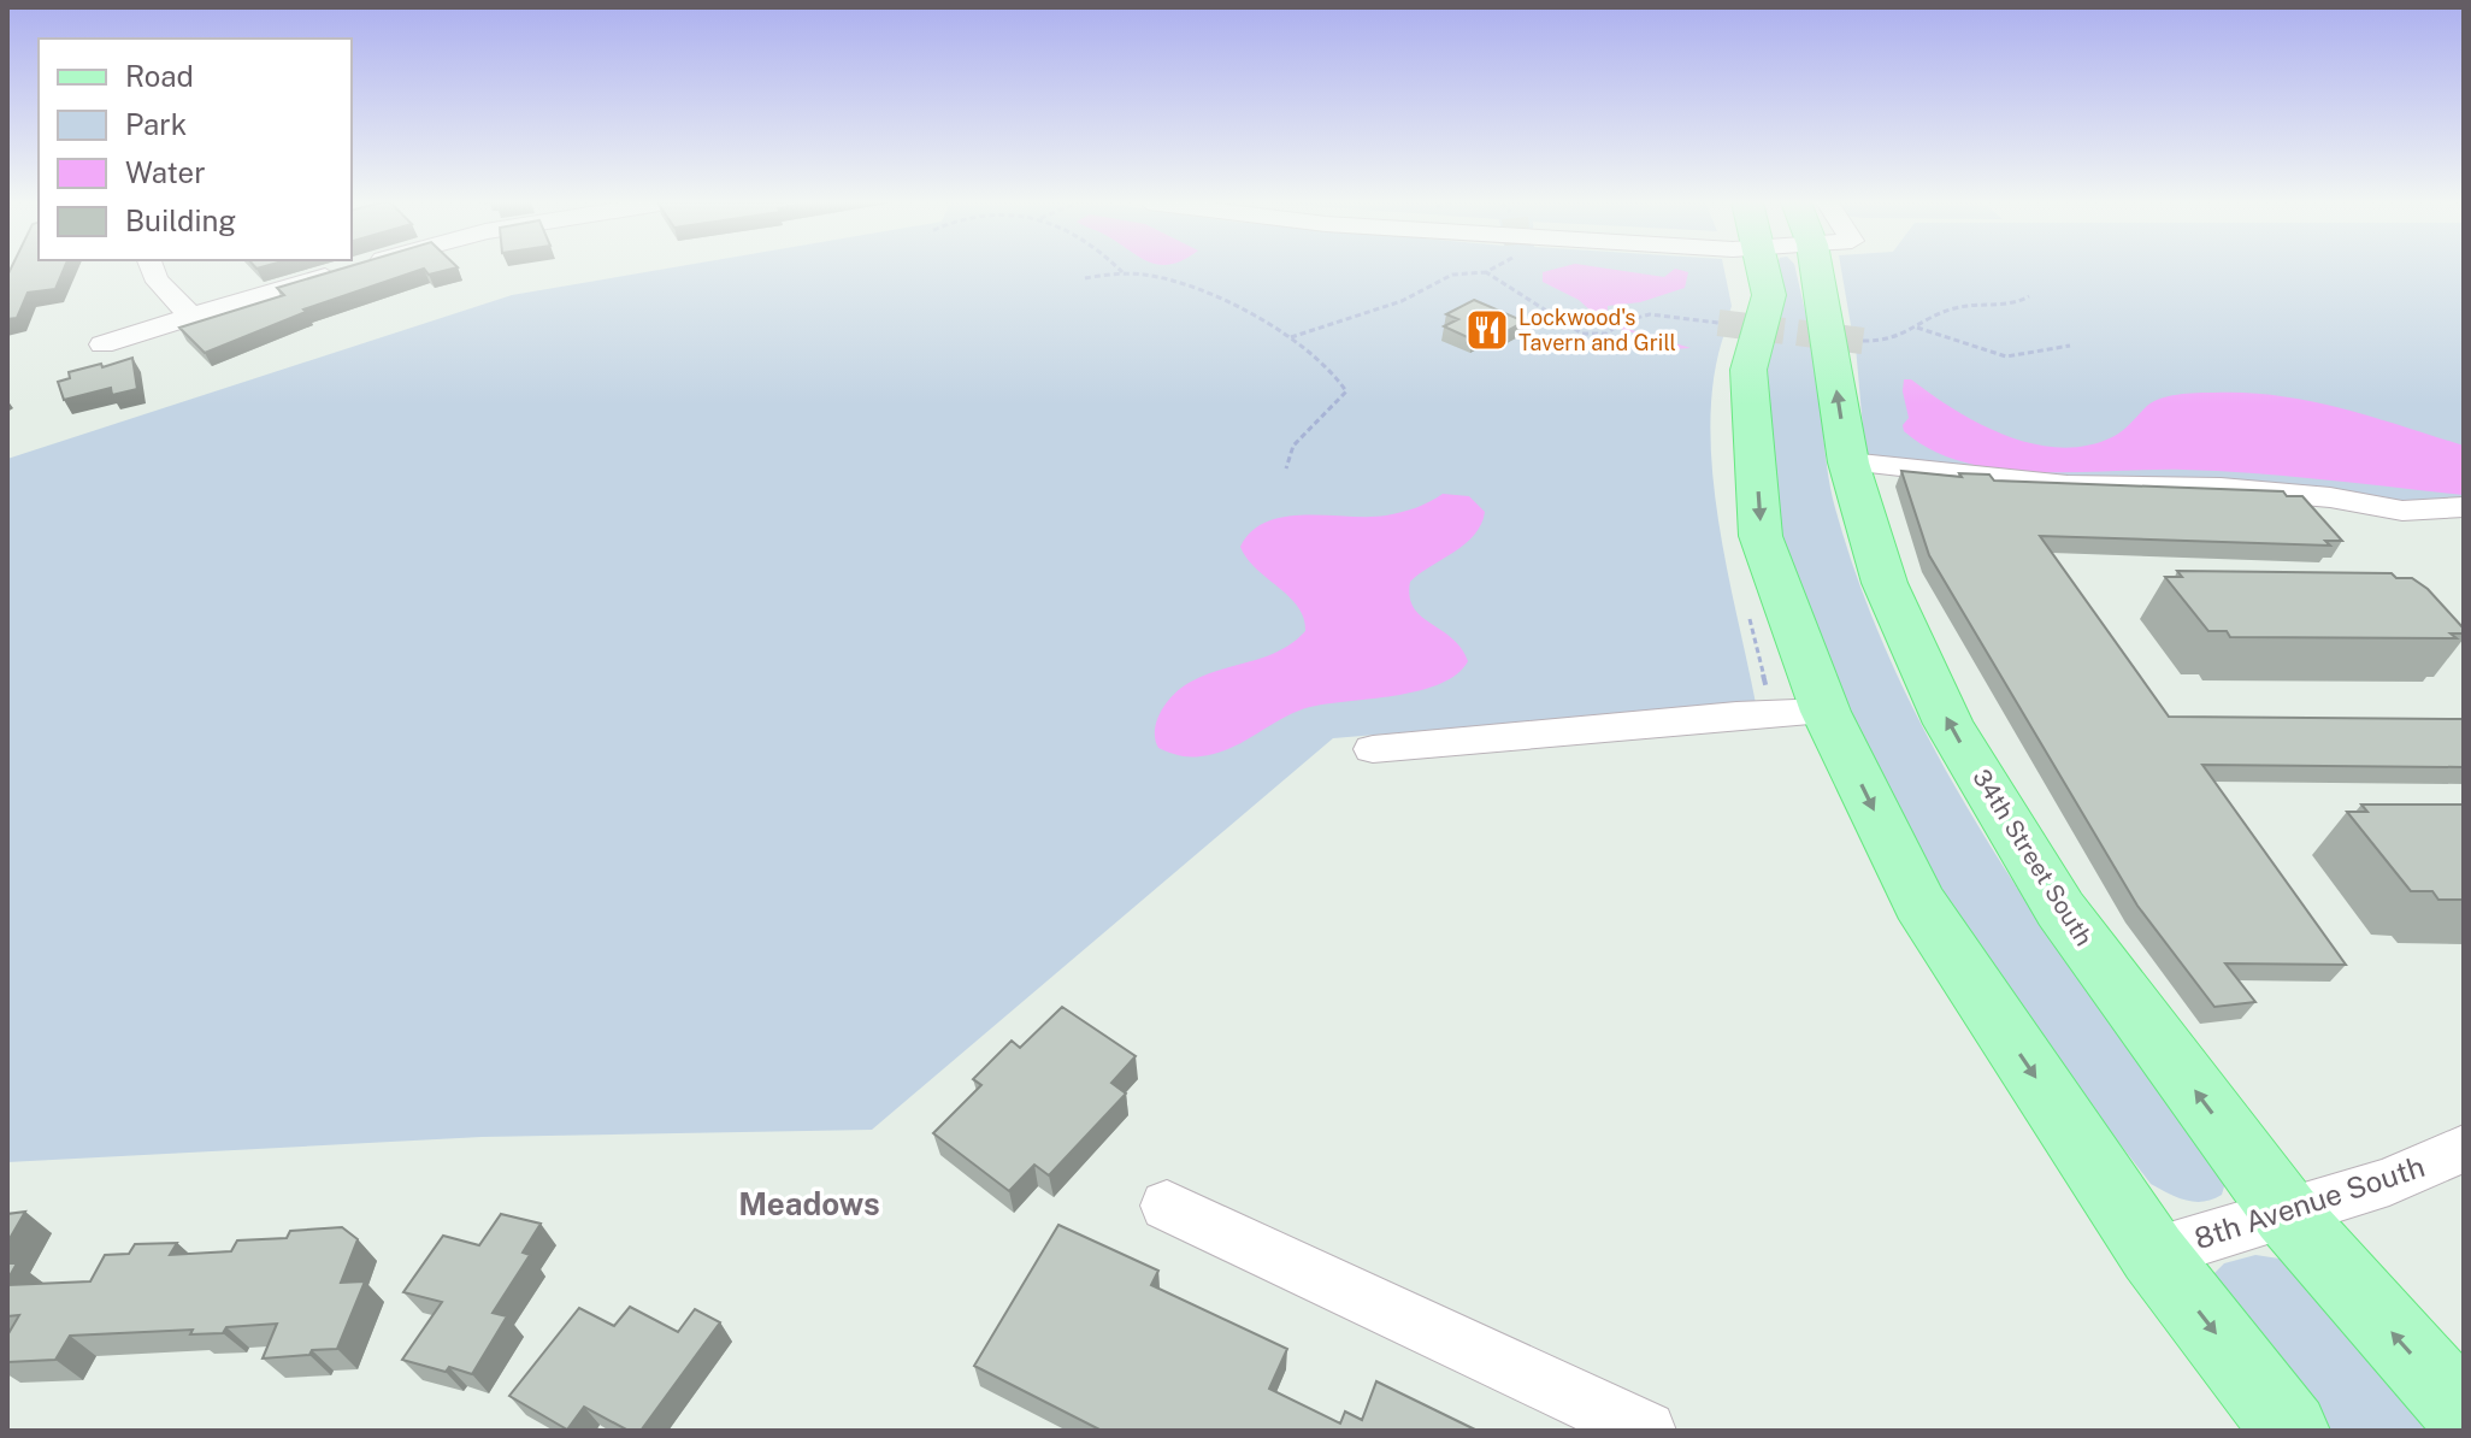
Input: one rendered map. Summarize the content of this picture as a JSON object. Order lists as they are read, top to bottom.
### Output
{
  "streets": {
    "main road": ["34th Street South"],
    "street": ["8th Avenue South"]
  },
  "crossings": [
    ["34th Street South", "8th Avenue South"]
  ],
  "districts": ["Meadows"],
  "places": {
    "restaurant": ["Lockwood's Tavern and Grill"]
  },
  "legend": [
    "Road",
    "Park",
    "Water",
    "Building"
  ]
}
